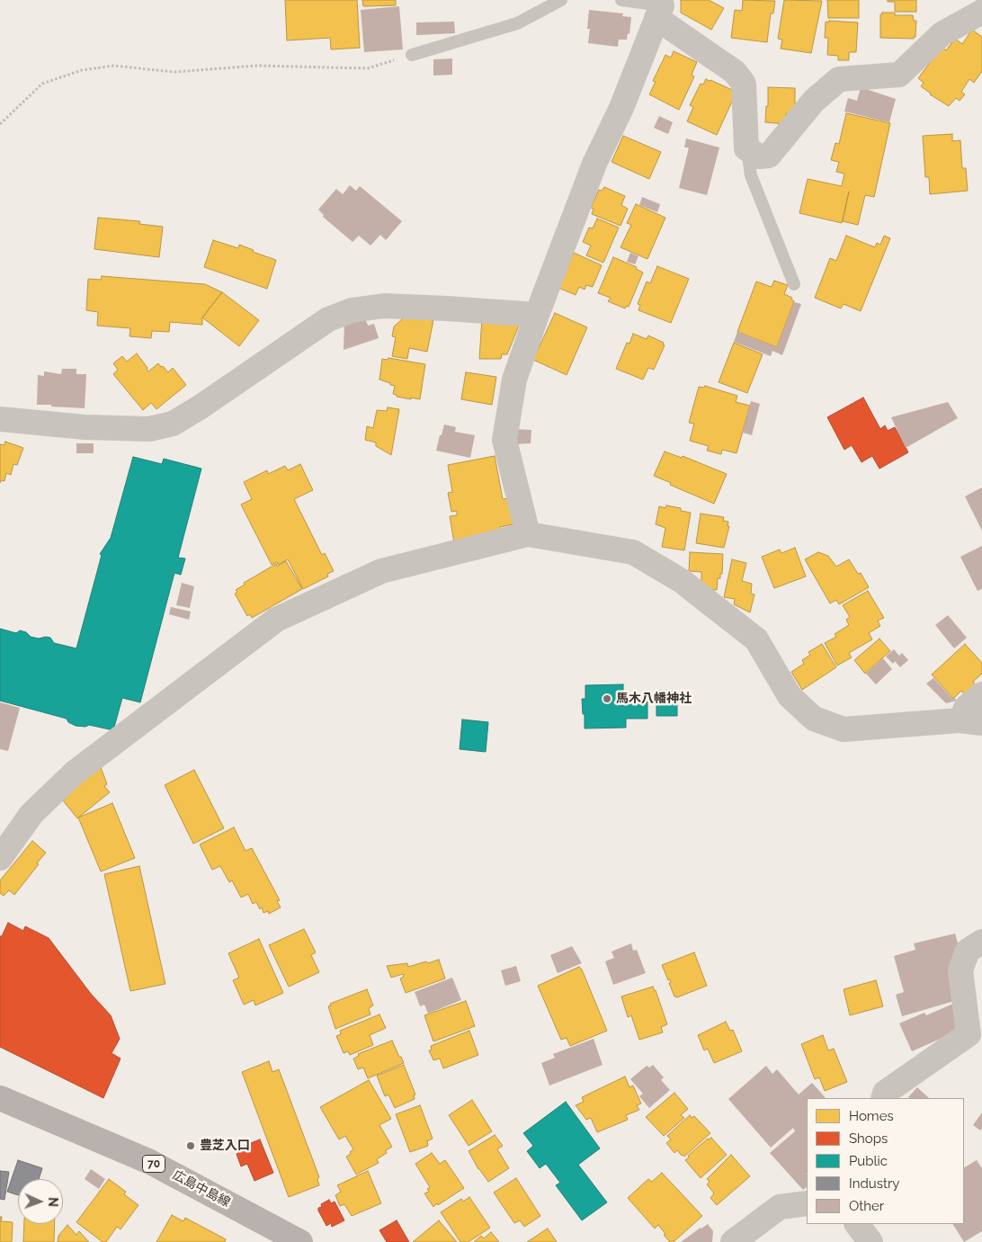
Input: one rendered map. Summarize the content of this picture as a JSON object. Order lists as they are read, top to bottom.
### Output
{
  "streets": {
    "main road": ["70", "広島中島線"]
  },
  "places": ["馬木八幡神社", "豊芝入口"],
  "legend": [
    "Homes",
    "Shops",
    "Public",
    "Industry",
    "Other"
  ],
  "north": "right"
}
